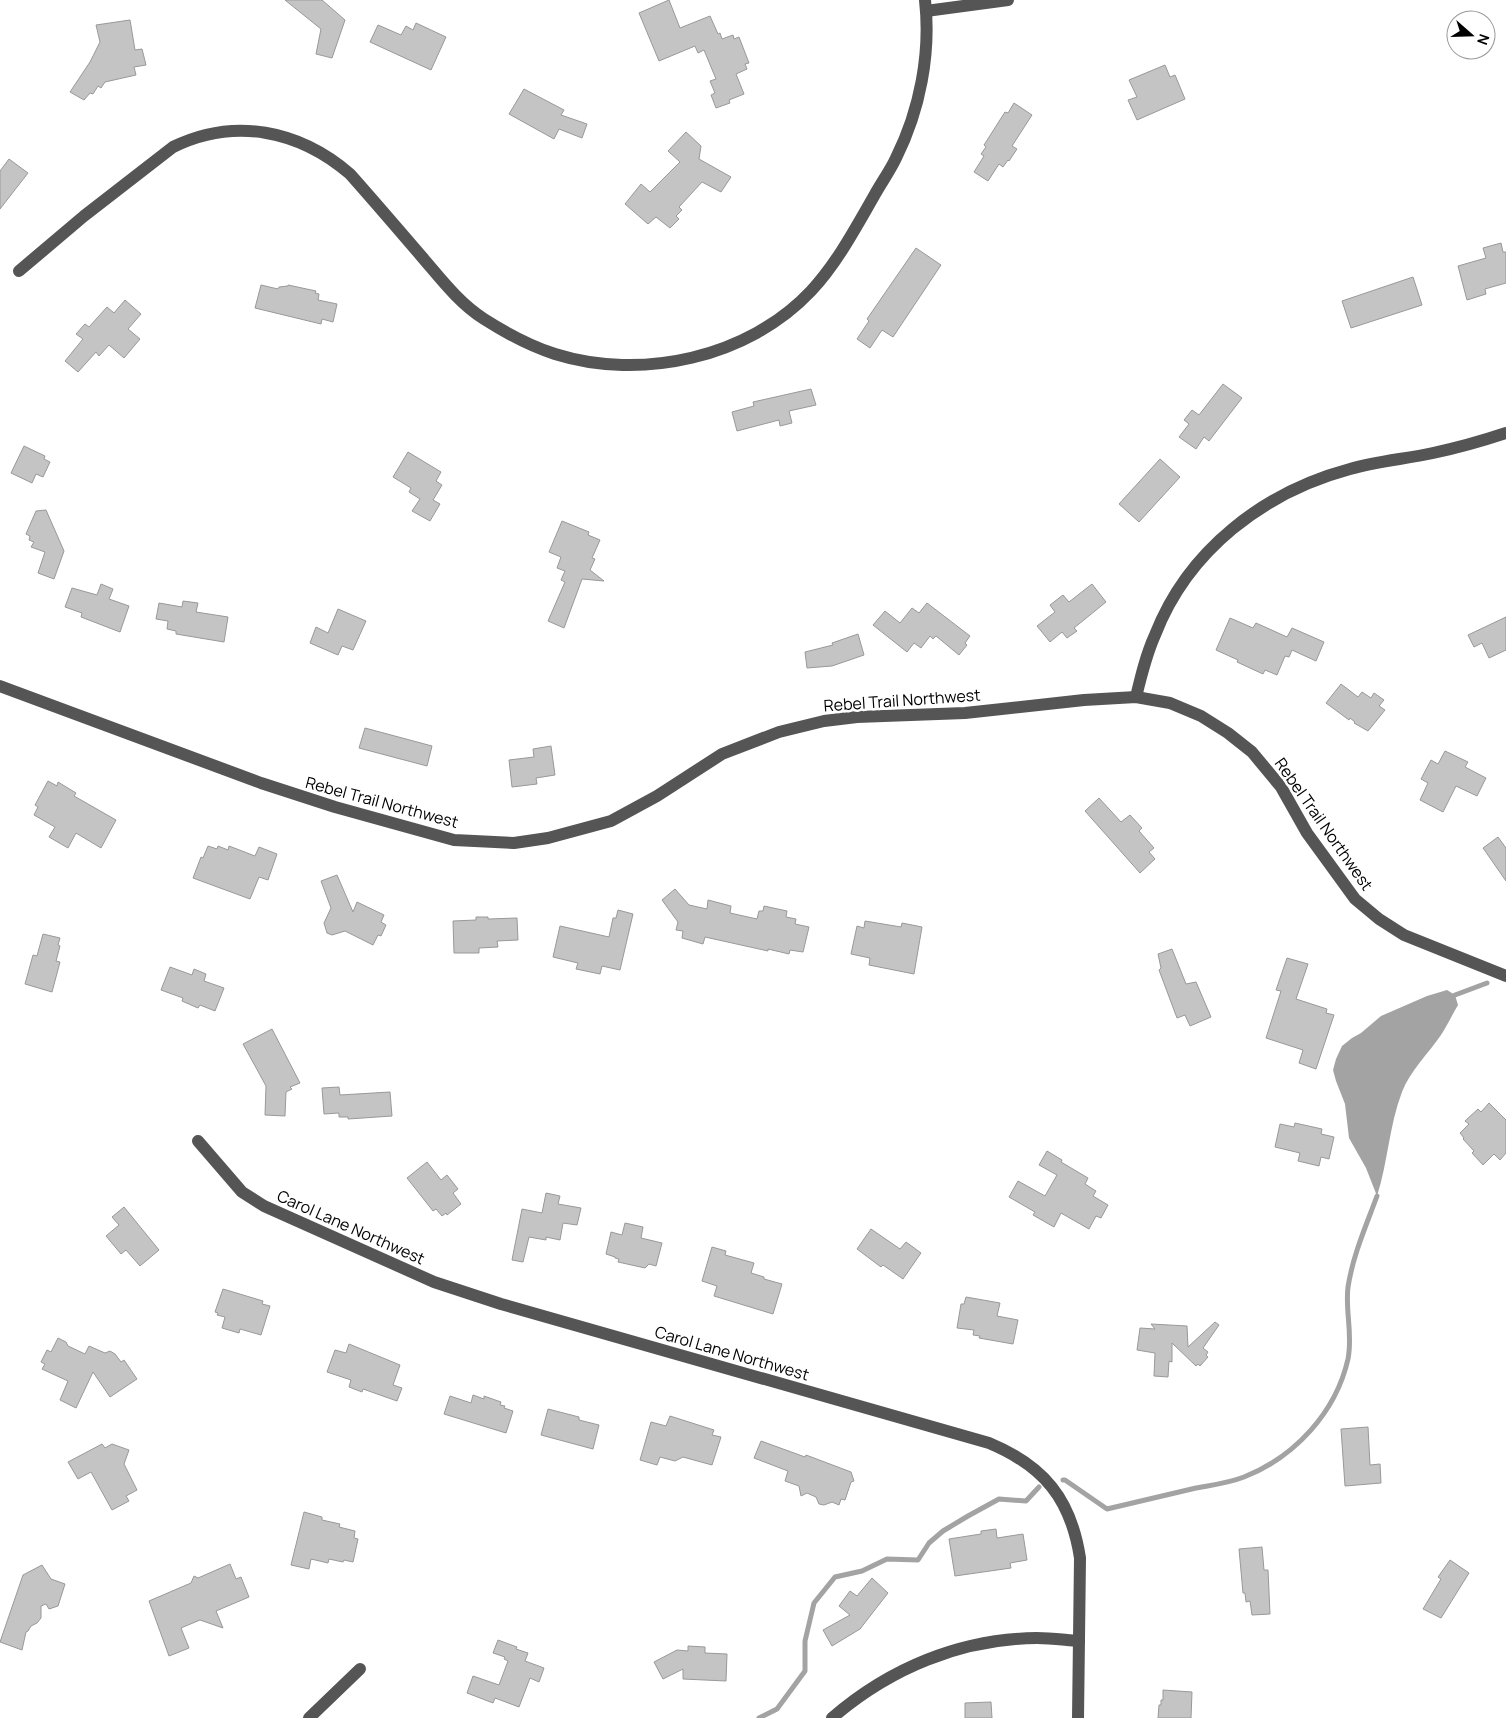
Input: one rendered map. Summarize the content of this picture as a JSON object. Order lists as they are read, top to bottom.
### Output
{
  "streets": {
    "street": ["Rebel Trail Northwest", "Carol Lane Northwest"]
  },
  "north": "right"
}
